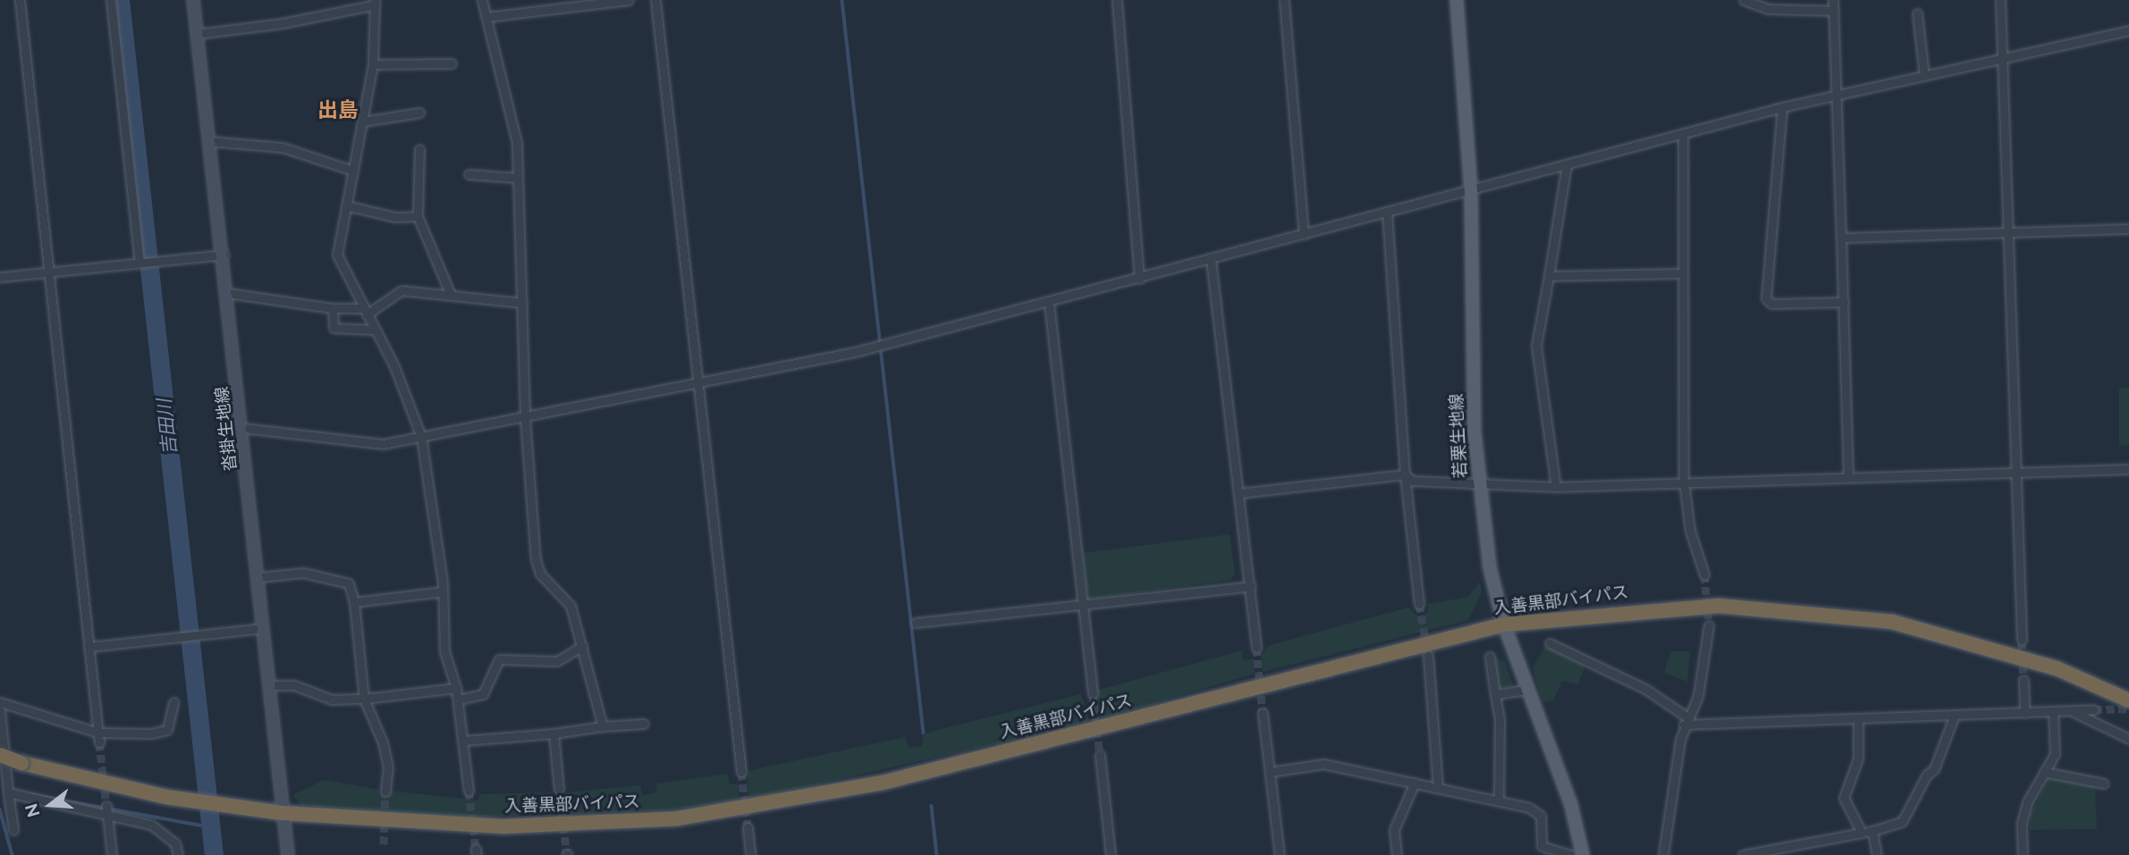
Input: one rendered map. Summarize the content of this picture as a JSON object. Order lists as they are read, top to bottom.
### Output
{
  "streets": {
    "highway": ["入善黒部バイパス"],
    "main road": ["沓掛生地線", "若栗生地線"]
  },
  "crossings": [
    ["沓掛生地線", "入善黒部バイパス"],
    ["若栗生地線", "入善黒部バイパス"]
  ],
  "districts": ["出島"],
  "water": ["吉田川"],
  "north": "left"
}
